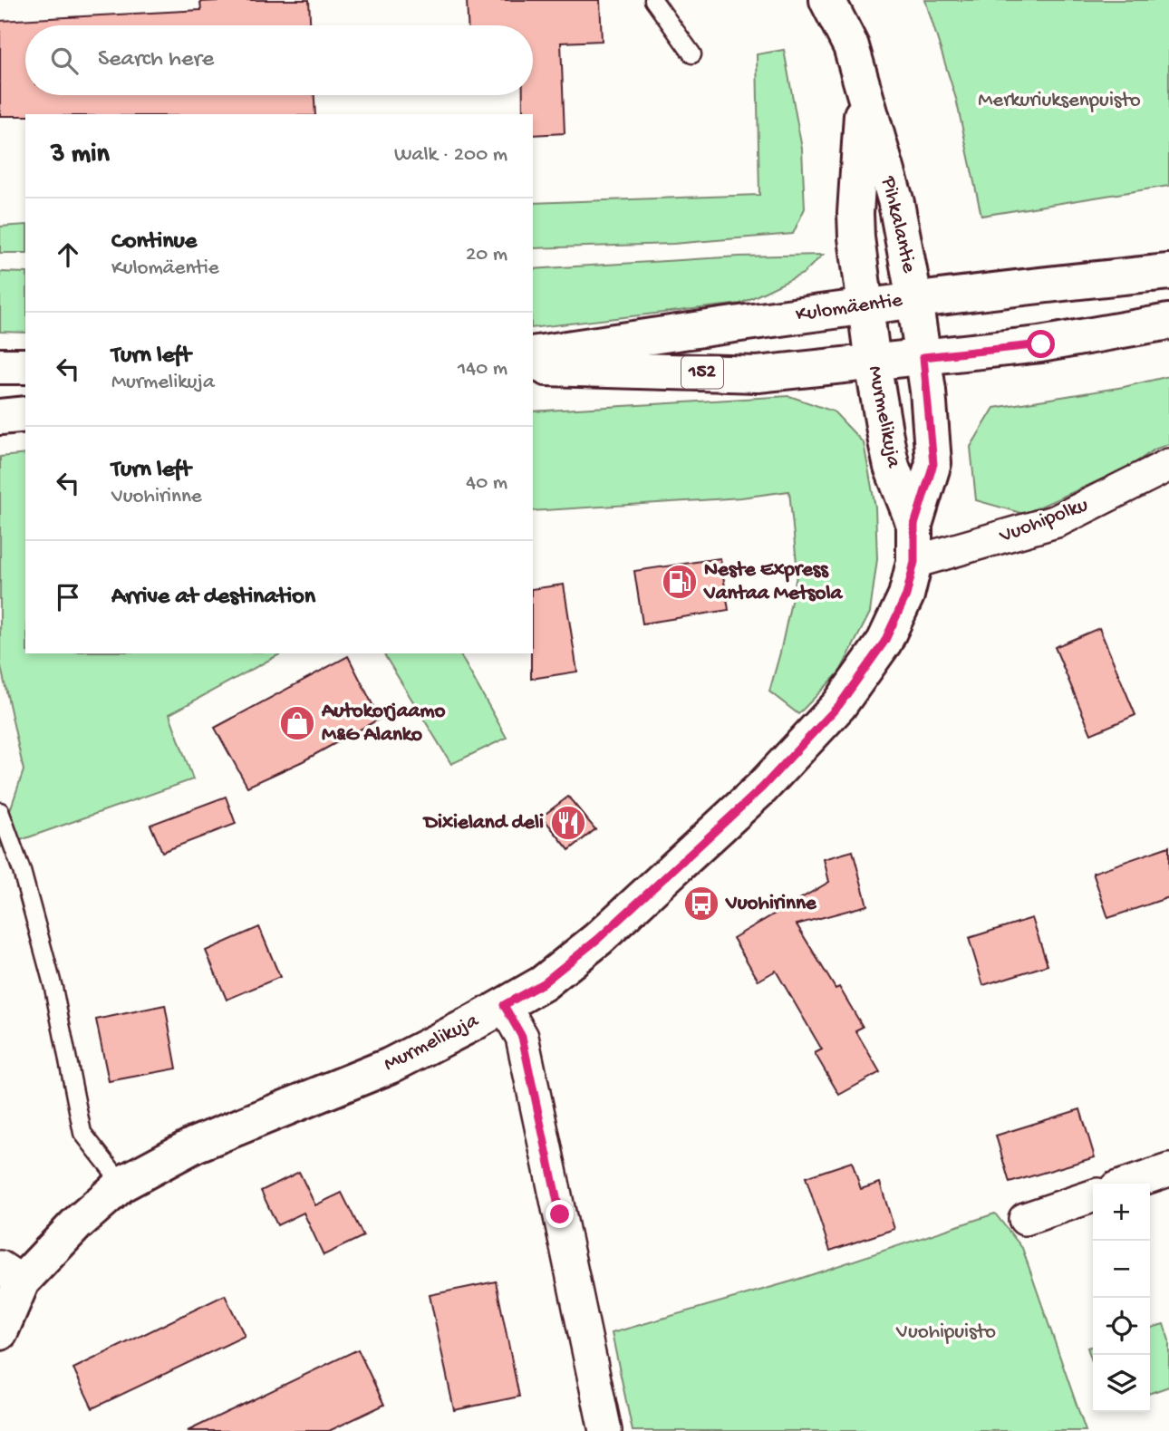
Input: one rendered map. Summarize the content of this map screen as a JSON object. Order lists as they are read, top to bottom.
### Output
{
  "streets": {
    "street": [
      "Pihkalantie",
      "Kulomäentie",
      "152",
      "Murmelikuja",
      "Vuohipolku"
    ]
  },
  "crossings": [
    ["Pihkalantie", "Kulomäentie"],
    ["Pihkalantie", "152"],
    ["Pihkalantie", "Murmelikuja"],
    ["Kulomäentie", "Murmelikuja"],
    ["152", "Murmelikuja"],
    ["Murmelikuja", "Vuohipolku"]
  ],
  "parks": ["Merkuriuksenpuisto", "Vuohipuisto"],
  "places": {
    "fuel station": ["Neste Express Vantaa Metsola"],
    "shop": ["Autokorjaamo M&G Alanko"],
    "restaurant": ["Dixieland deli"],
    "bus stop": ["Vuohirinne"]
  },
  "page": {
    "search": "Search here",
    "heading": ["3 min", "Walk · 200 m"],
    "list": [
      ["Continue", "Kulomäentie", "20 m"],
      ["Turn left", "Murmelikuja", "140 m"],
      ["Turn left", "Vuohirinne", "40 m"],
      "Arrive at destination"
    ],
    "map_buttons": ["+", "−"]
  }
}
